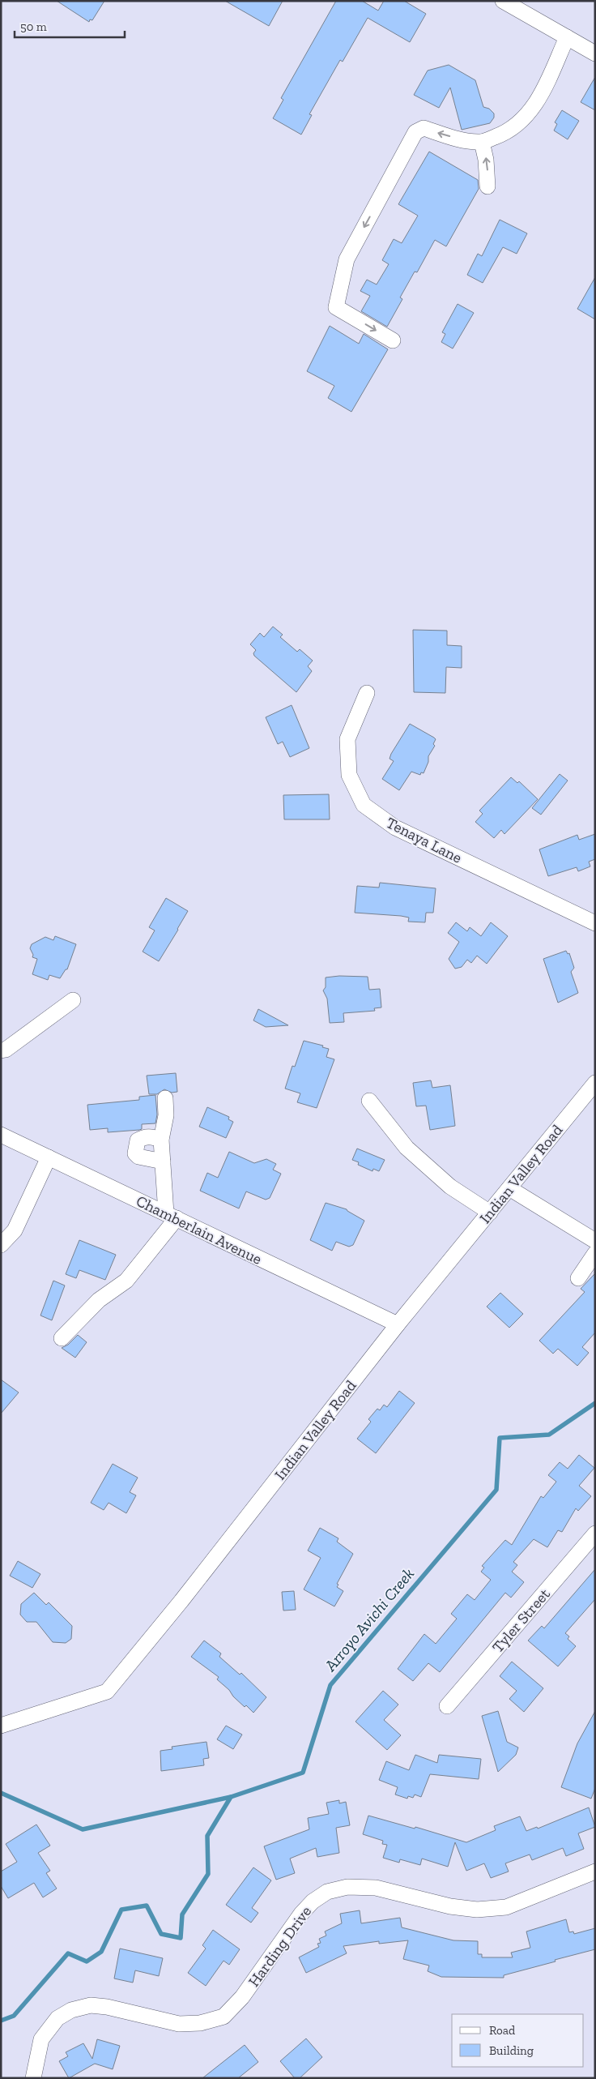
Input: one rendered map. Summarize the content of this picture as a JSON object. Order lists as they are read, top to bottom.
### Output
{
  "streets": {
    "street": [
      "Tenaya Lane",
      "Indian Valley Road",
      "Chamberlain Avenue",
      "Tyler Street",
      "Harding Drive"
    ]
  },
  "crossings": [
    ["Indian Valley Road", "Chamberlain Avenue"]
  ],
  "water": ["Arroyo Avichi Creek"],
  "legend": ["Road", "Building"],
  "scale_bar": "50 m"
}
